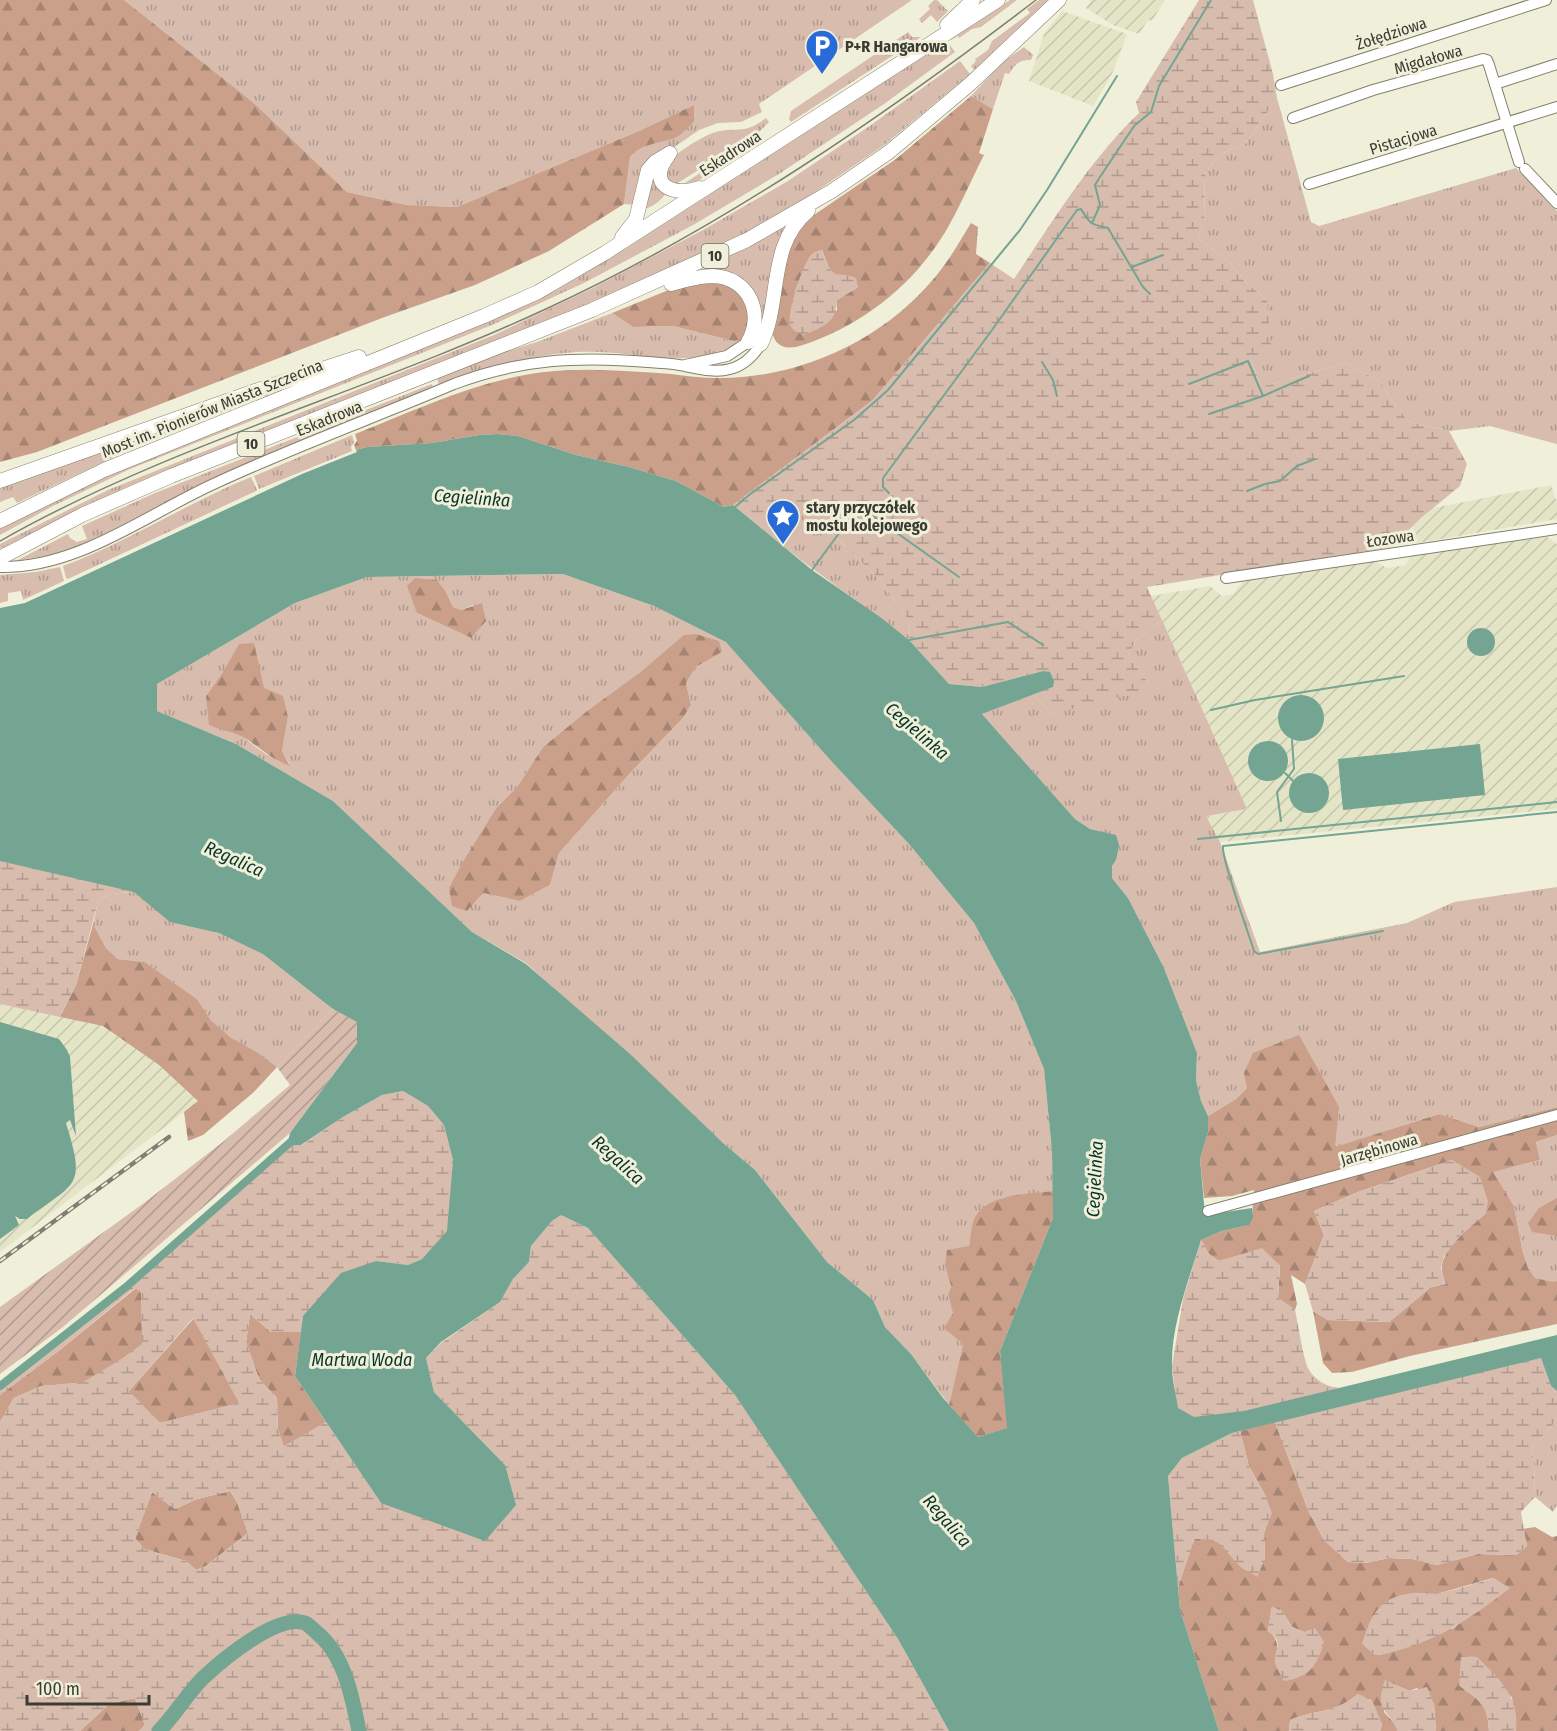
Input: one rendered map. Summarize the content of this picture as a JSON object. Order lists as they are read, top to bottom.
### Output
{
  "streets": {
    "main road": ["Eskadrowa", "10", "Most im. Pionierów Miasta Szczecina"],
    "street": [
      "Żołędziowa",
      "Migdałowa",
      "Pistacjowa",
      "Łozowa",
      "Jarzębinowa"
    ]
  },
  "crossings": [
    ["Eskadrowa", "Most im. Pionierów Miasta Szczecina"]
  ],
  "water": ["Cegielinka", "Regalica", "Martwa Woda"],
  "places": {
    "parking": ["P+R Hangarowa"],
    "place": ["stary przyczółek mostu kolejowego"]
  },
  "scale_bar": "100 m"
}
